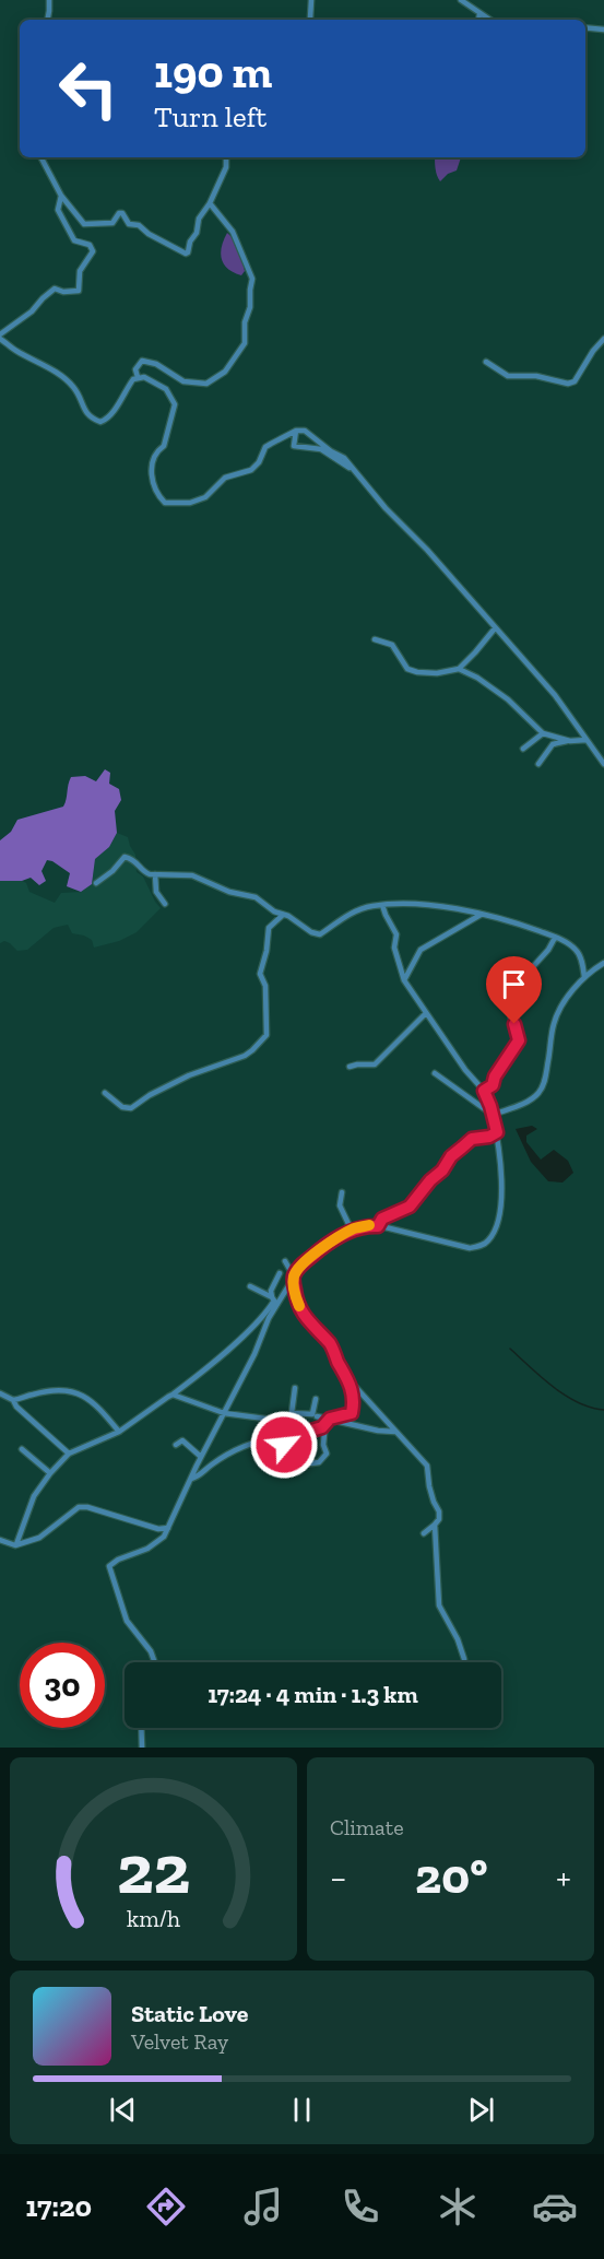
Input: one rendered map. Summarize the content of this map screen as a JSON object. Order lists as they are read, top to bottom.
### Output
{
  "page": {
    "turn": ["190 m", "Turn left"],
    "limit": "30",
    "trip": "17:24 · 4 min · 1.3 km",
    "tile": "Climate",
    "heat": ["−", "20°", "+"],
    "song": ["Static Love", "Velvet Ray"],
    "tabs": "17:20",
    "gauge": ["22", "km/h"]
  }
}
